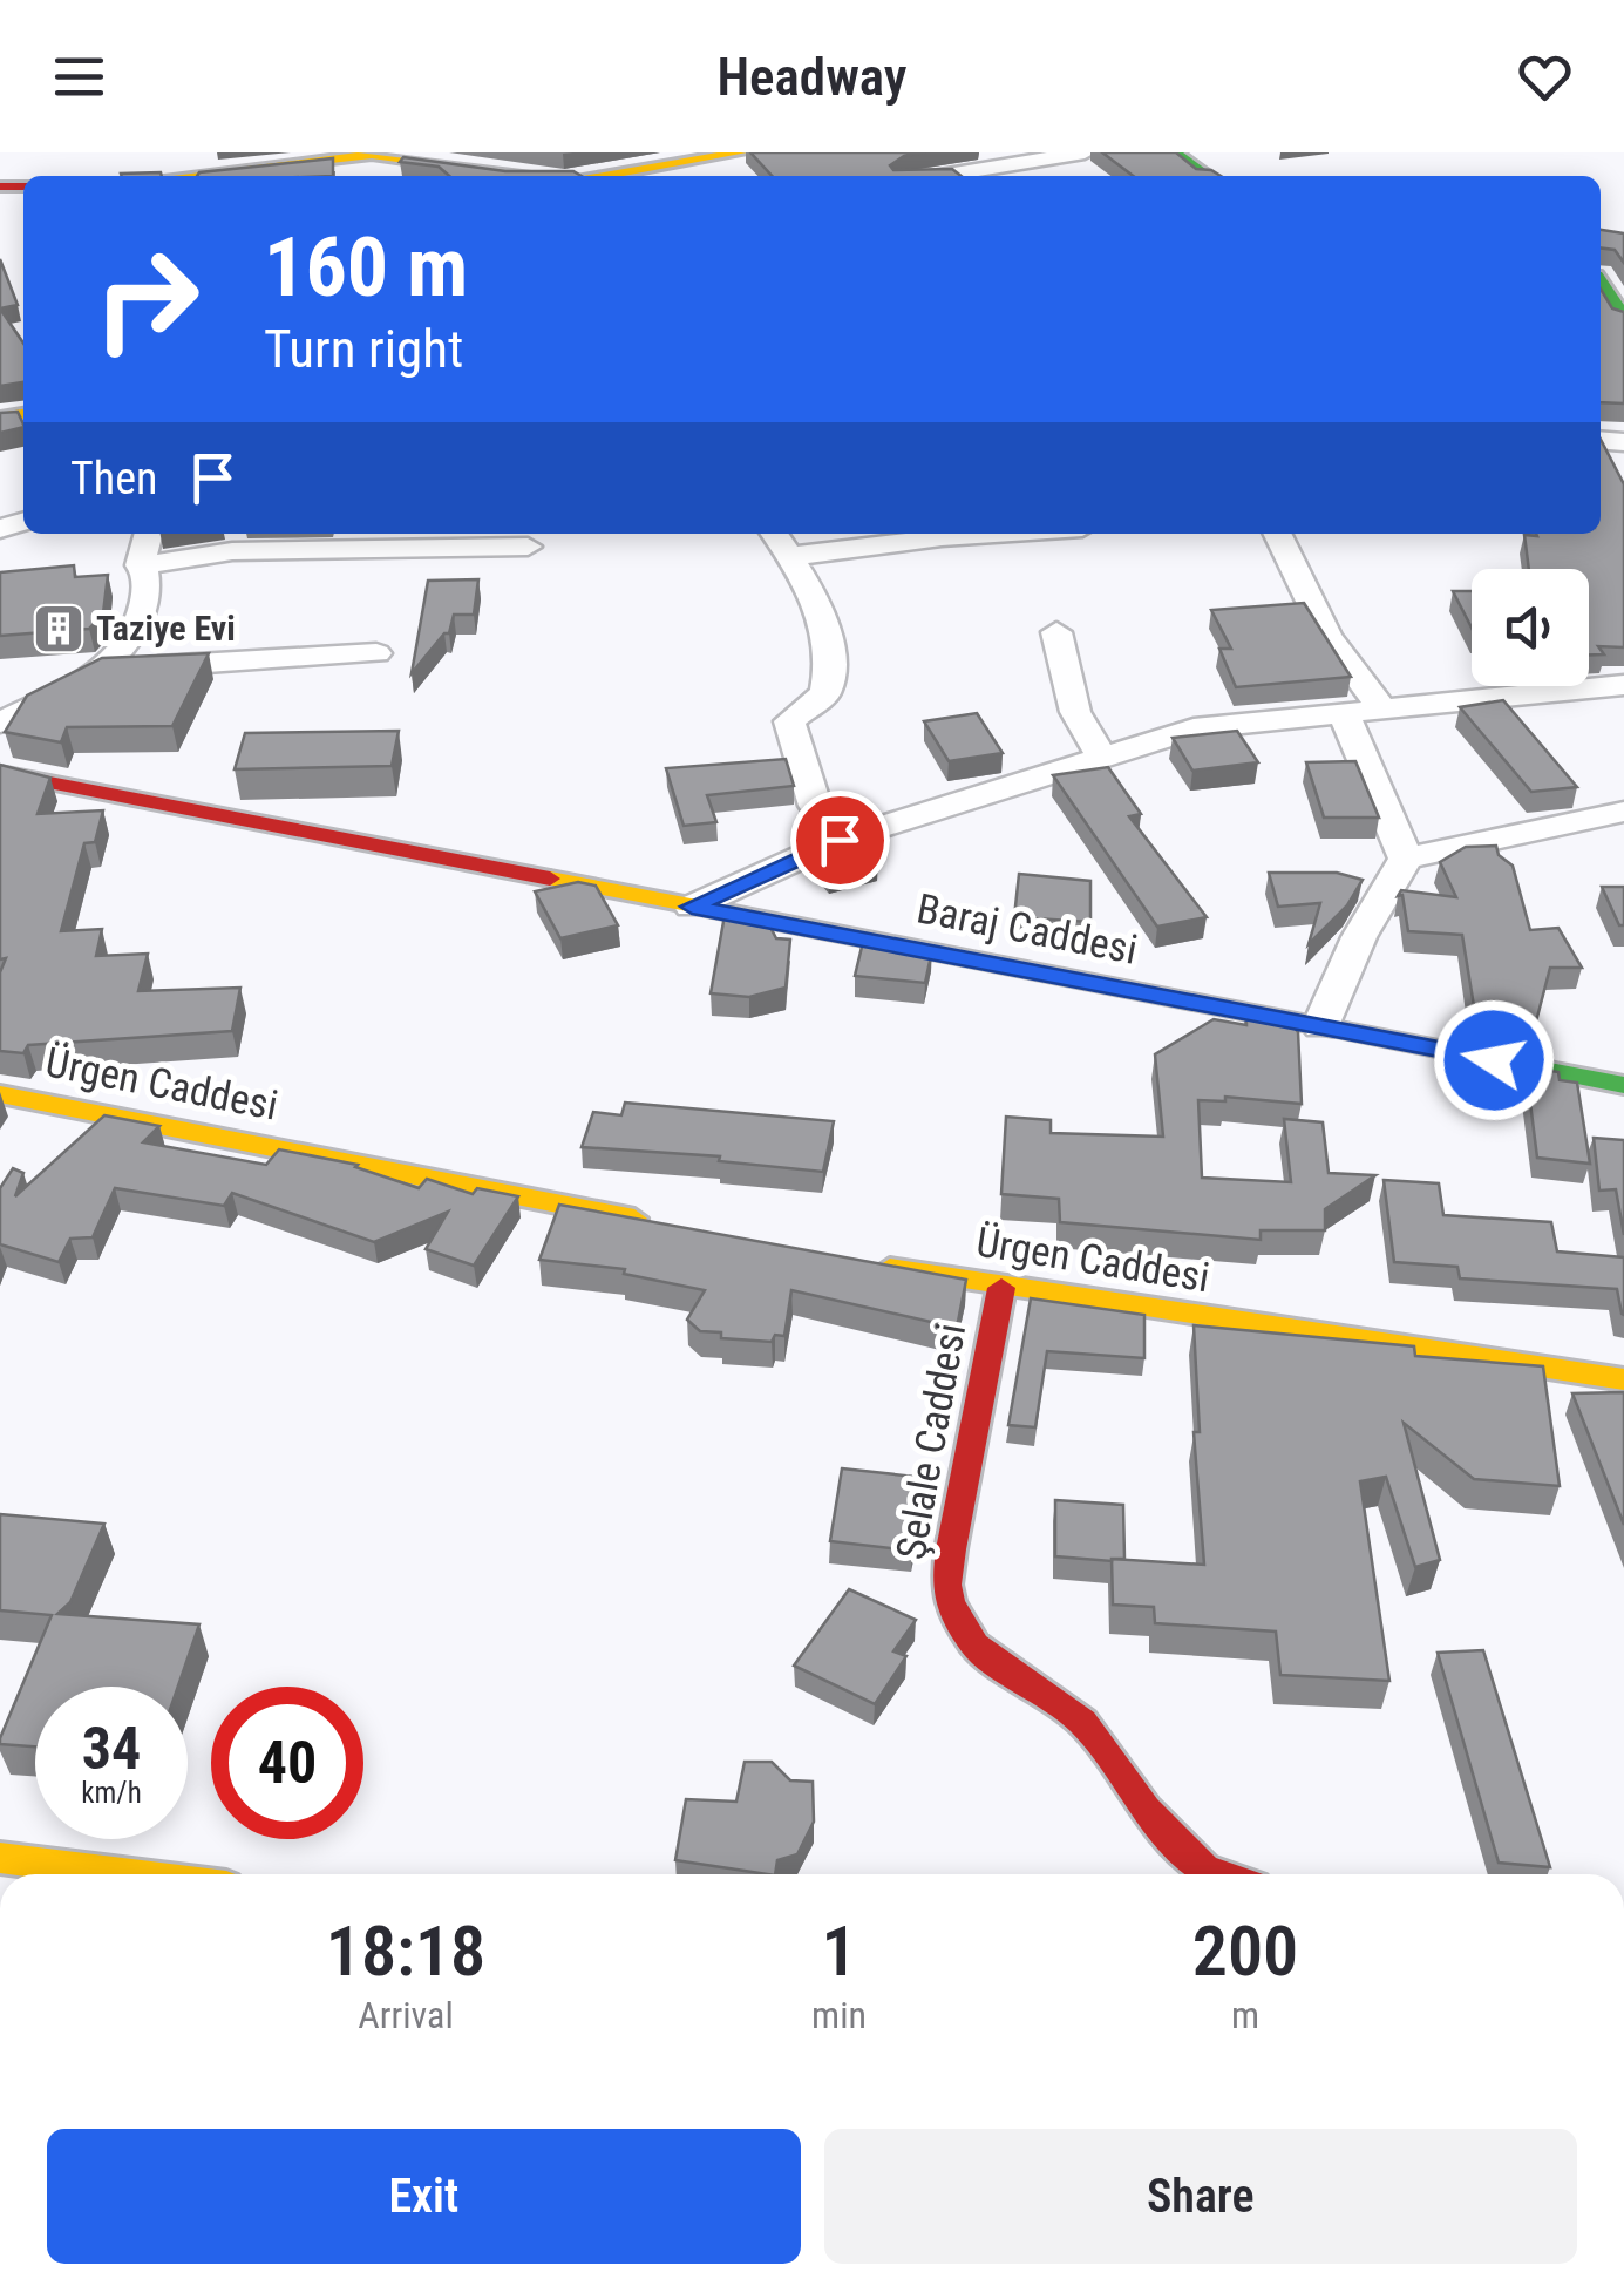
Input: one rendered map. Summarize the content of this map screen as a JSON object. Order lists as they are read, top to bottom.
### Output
{
  "streets": {
    "street": ["Baraj Caddesi", "Ürgen Caddesi", "Şelale Caddesi"]
  },
  "crossings": [
    ["Ürgen Caddesi", "Şelale Caddesi"]
  ],
  "places": {
    "building": ["Taziye Evi"]
  },
  "page": {
    "header": "Headway",
    "turn": ["160 m", "Turn right"],
    "then": "Then",
    "speed": "34 km/h",
    "limit": "40",
    "eta": [
      "18:18",
      "Arrival",
      "1",
      "min",
      "200",
      "m"
    ],
    "buttons": ["Exit", "Share"]
  }
}
